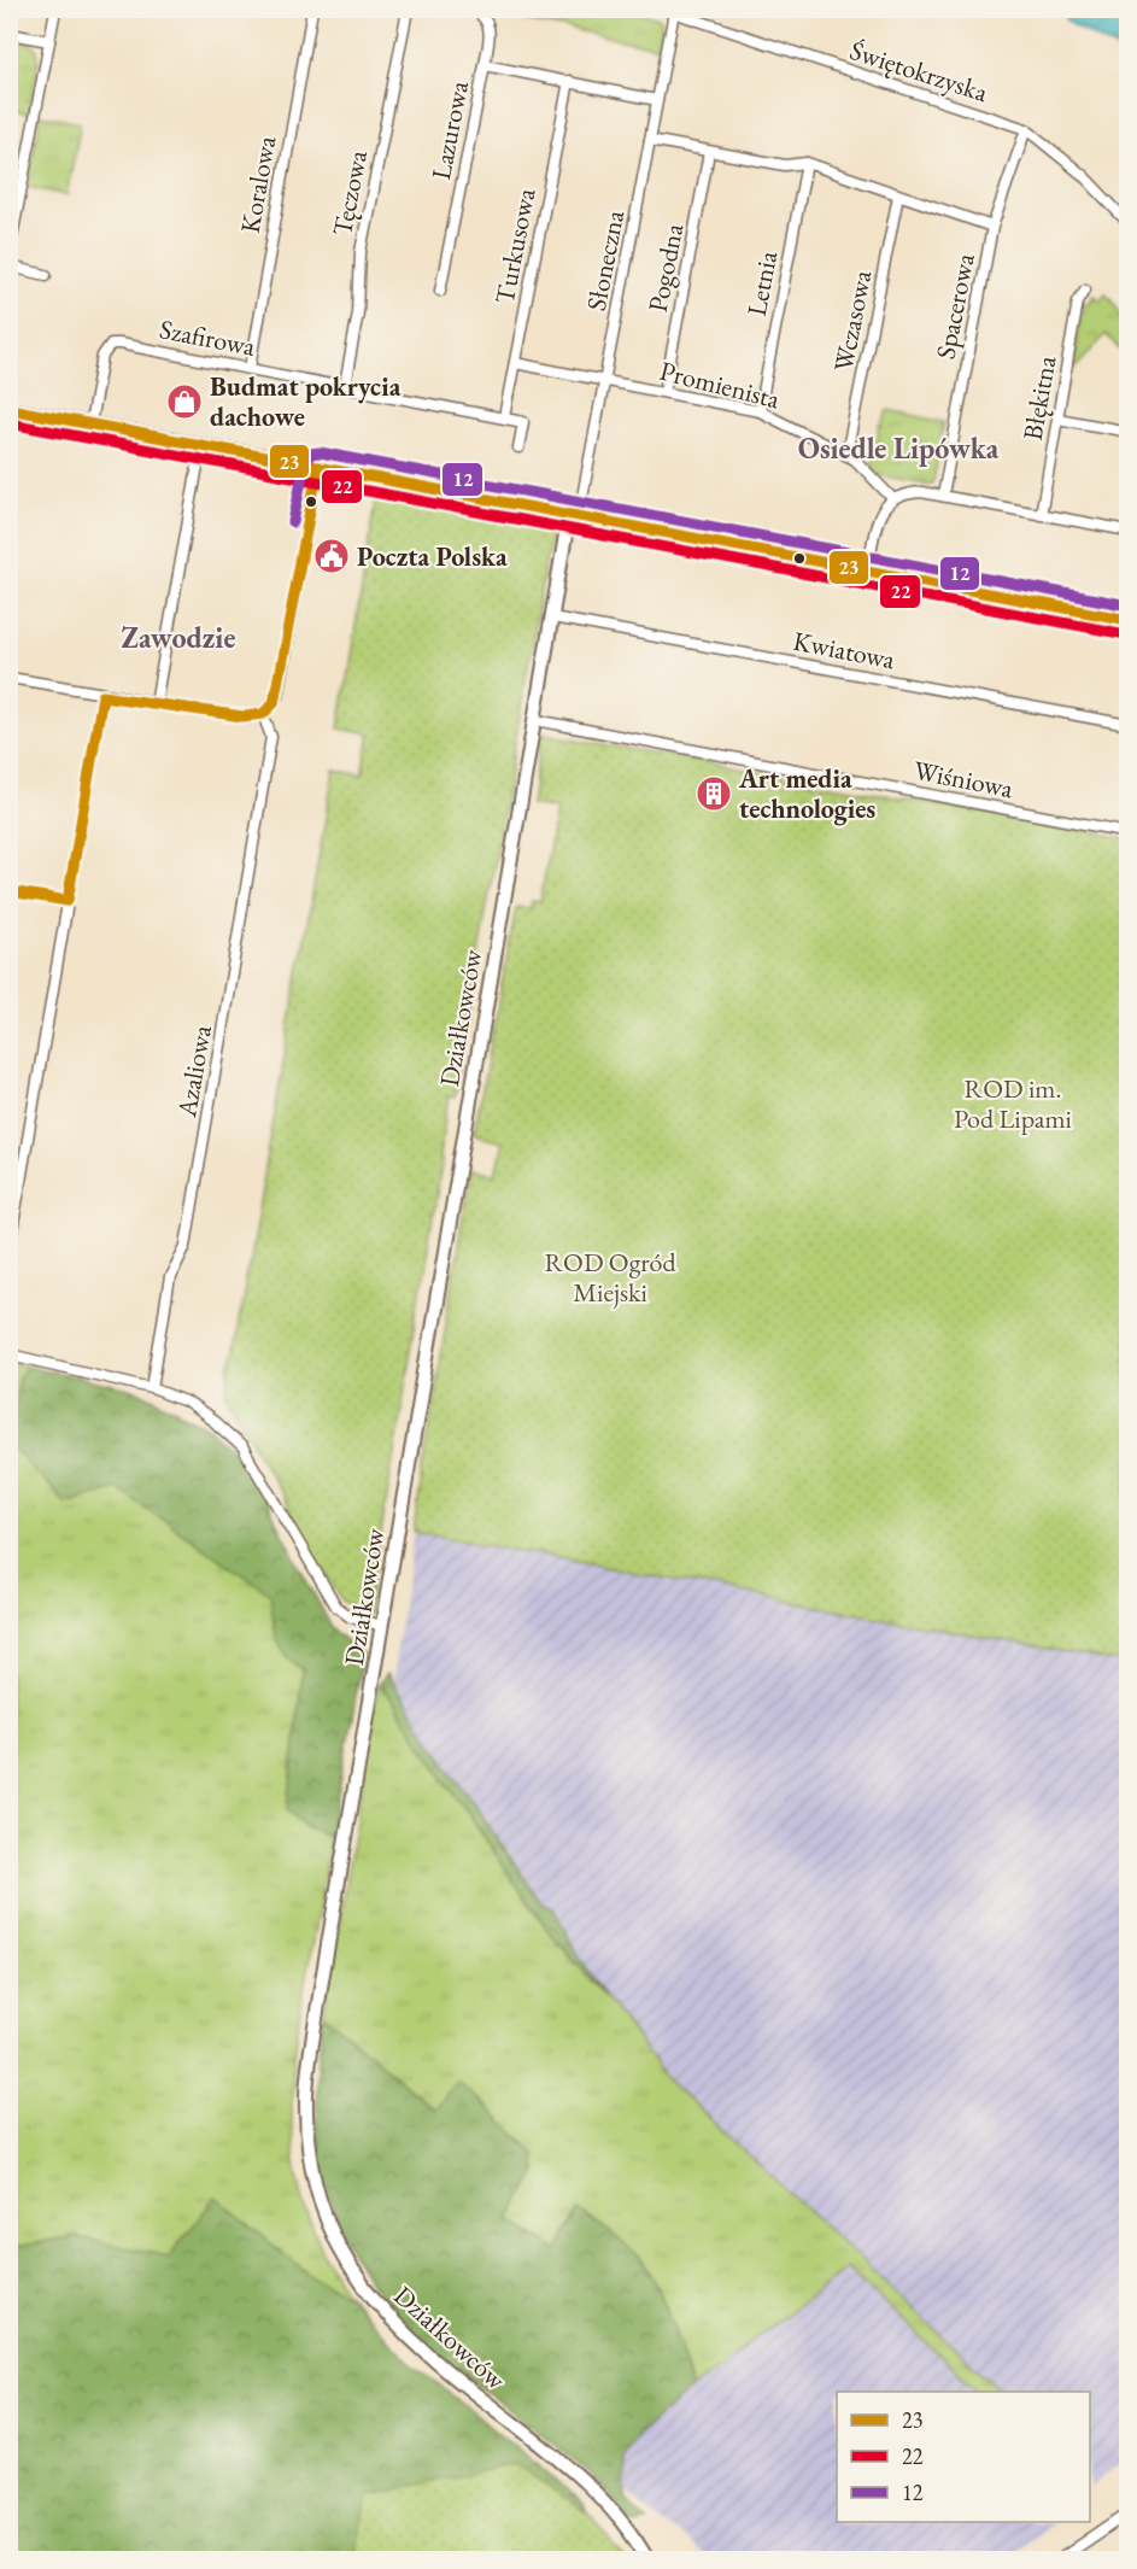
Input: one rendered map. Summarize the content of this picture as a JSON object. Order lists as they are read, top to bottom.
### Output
{
  "streets": {
    "street": [
      "Świętokrzyska",
      "Lazurowa",
      "Koralowa",
      "Tęczowa",
      "Turkusowa",
      "Słoneczna",
      "Pogodna",
      "Letnia",
      "Spacerowa",
      "Wczasowa",
      "Szafirowa",
      "Promienista",
      "Błękitna",
      "Kwiatowa",
      "Wiśniowa",
      "Działkowców",
      "Azaliowa"
    ]
  },
  "crossings": [
    ["Świętokrzyska", "Słoneczna"],
    ["Świętokrzyska", "Spacerowa"],
    ["Lazurowa", "Turkusowa"],
    ["Lazurowa", "Słoneczna"],
    ["Koralowa", "Szafirowa"],
    ["Tęczowa", "Szafirowa"],
    ["Turkusowa", "Szafirowa"],
    ["Turkusowa", "Promienista"],
    ["Słoneczna", "Promienista"],
    ["Słoneczna", "Działkowców"],
    ["Pogodna", "Promienista"],
    ["Letnia", "Promienista"],
    ["Wczasowa", "Promienista"],
    ["Kwiatowa", "Działkowców"],
    ["Wiśniowa", "Działkowców"]
  ],
  "districts": ["Osiedle Lipówka", "Zawodzie"],
  "parks": ["ROD im. Pod Lipami", "ROD Ogród Miejski"],
  "places": {
    "shop": ["Budmat pokrycia dachowe"],
    "public building": ["Poczta Polska"],
    "building": ["Art media technologies"]
  },
  "lines": ["transit line 23", "transit line 22", "transit line 12"],
  "legend": ["23", "22", "12"]
}
